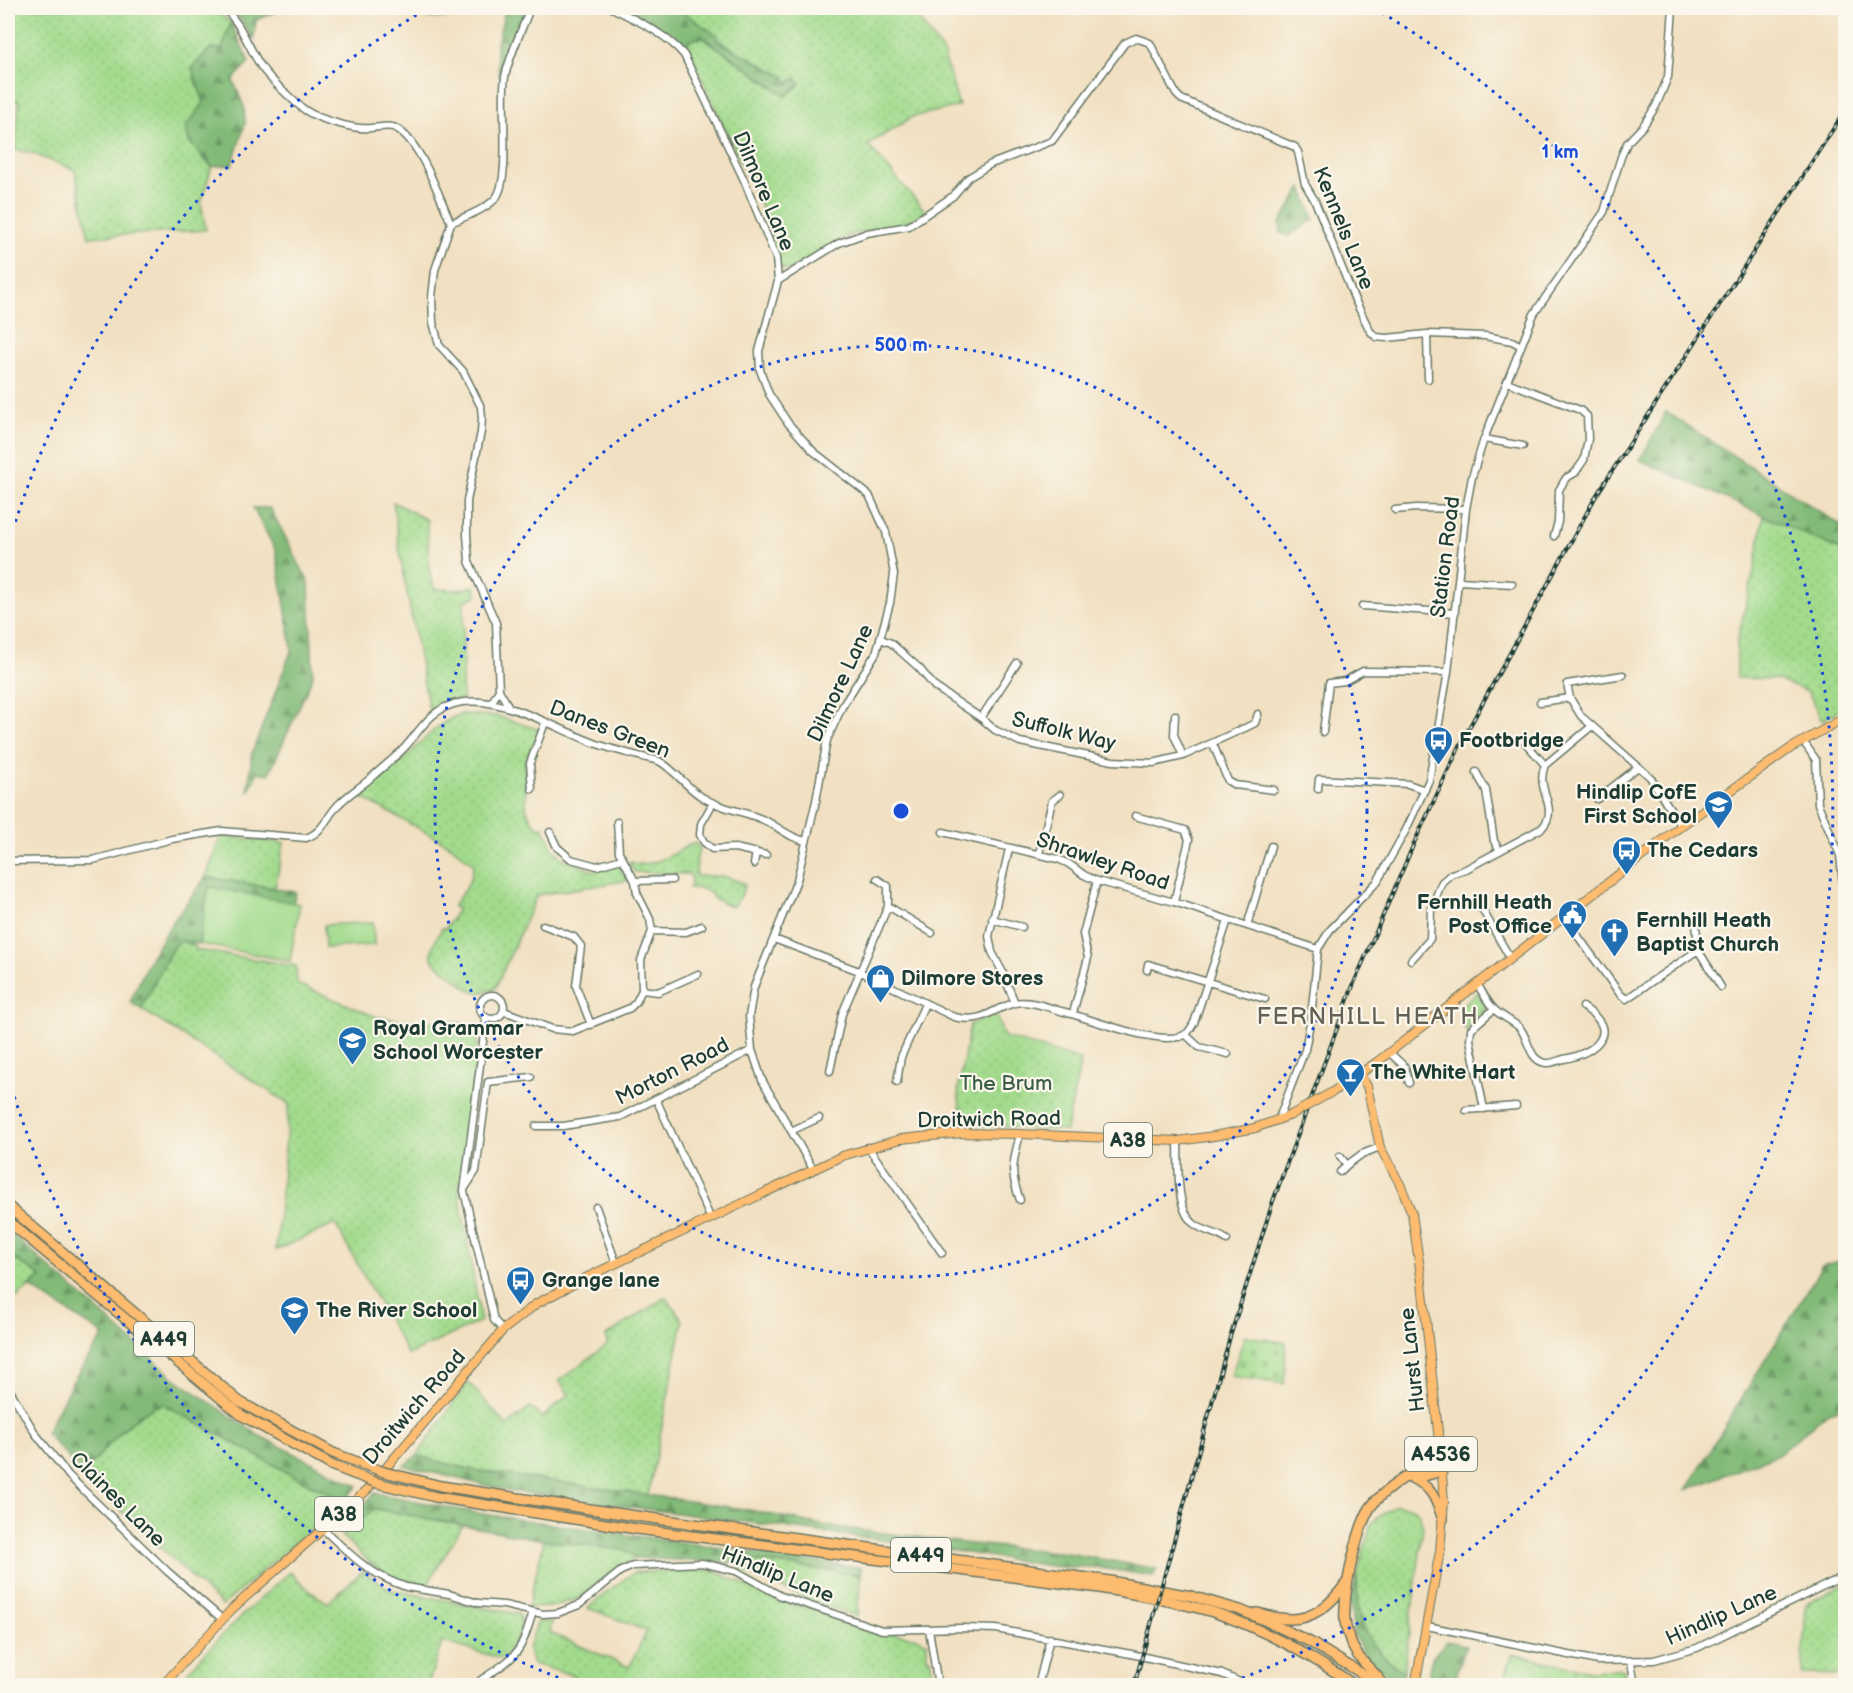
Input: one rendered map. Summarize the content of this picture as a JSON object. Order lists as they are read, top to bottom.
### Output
{
  "streets": {
    "highway": ["A449"],
    "main road": [
      "Droitwich Road",
      "A38",
      "Hurst Lane",
      "A4536"
    ],
    "street": [
      "Dilmore Lane",
      "Kennels Lane",
      "Station Road",
      "Danes Green",
      "Suffolk Way",
      "Shrawley Road",
      "Morton Road",
      "Claines Lane",
      "Hindlip Lane"
    ]
  },
  "crossings": [
    ["Dilmore Lane", "Kennels Lane"],
    ["Dilmore Lane", "Danes Green"],
    ["Dilmore Lane", "Suffolk Way"],
    ["Dilmore Lane", "Morton Road"],
    ["Dilmore Lane", "Droitwich Road"],
    ["Kennels Lane", "Station Road"],
    ["Station Road", "Shrawley Road"],
    ["Station Road", "Droitwich Road"],
    ["Droitwich Road", "Hurst Lane"],
    ["Droitwich Road", "Claines Lane"],
    ["Droitwich Road", "Hindlip Lane"],
    ["Hurst Lane", "Hindlip Lane"]
  ],
  "districts": ["FERNHILL HEATH"],
  "parks": ["The Brum"],
  "places": {
    "bus stop": ["Footbridge", "The Cedars", "Grange lane"],
    "school or university": ["Hindlip CofE First School", "Royal Grammar School Worcester", "The River School"],
    "public building": ["Fernhill Heath Post Office"],
    "church": ["Fernhill Heath Baptist Church"],
    "shop": ["Dilmore Stores"],
    "bar": ["The White Hart"]
  },
  "rings": ["1 km", "500 m"]
}
